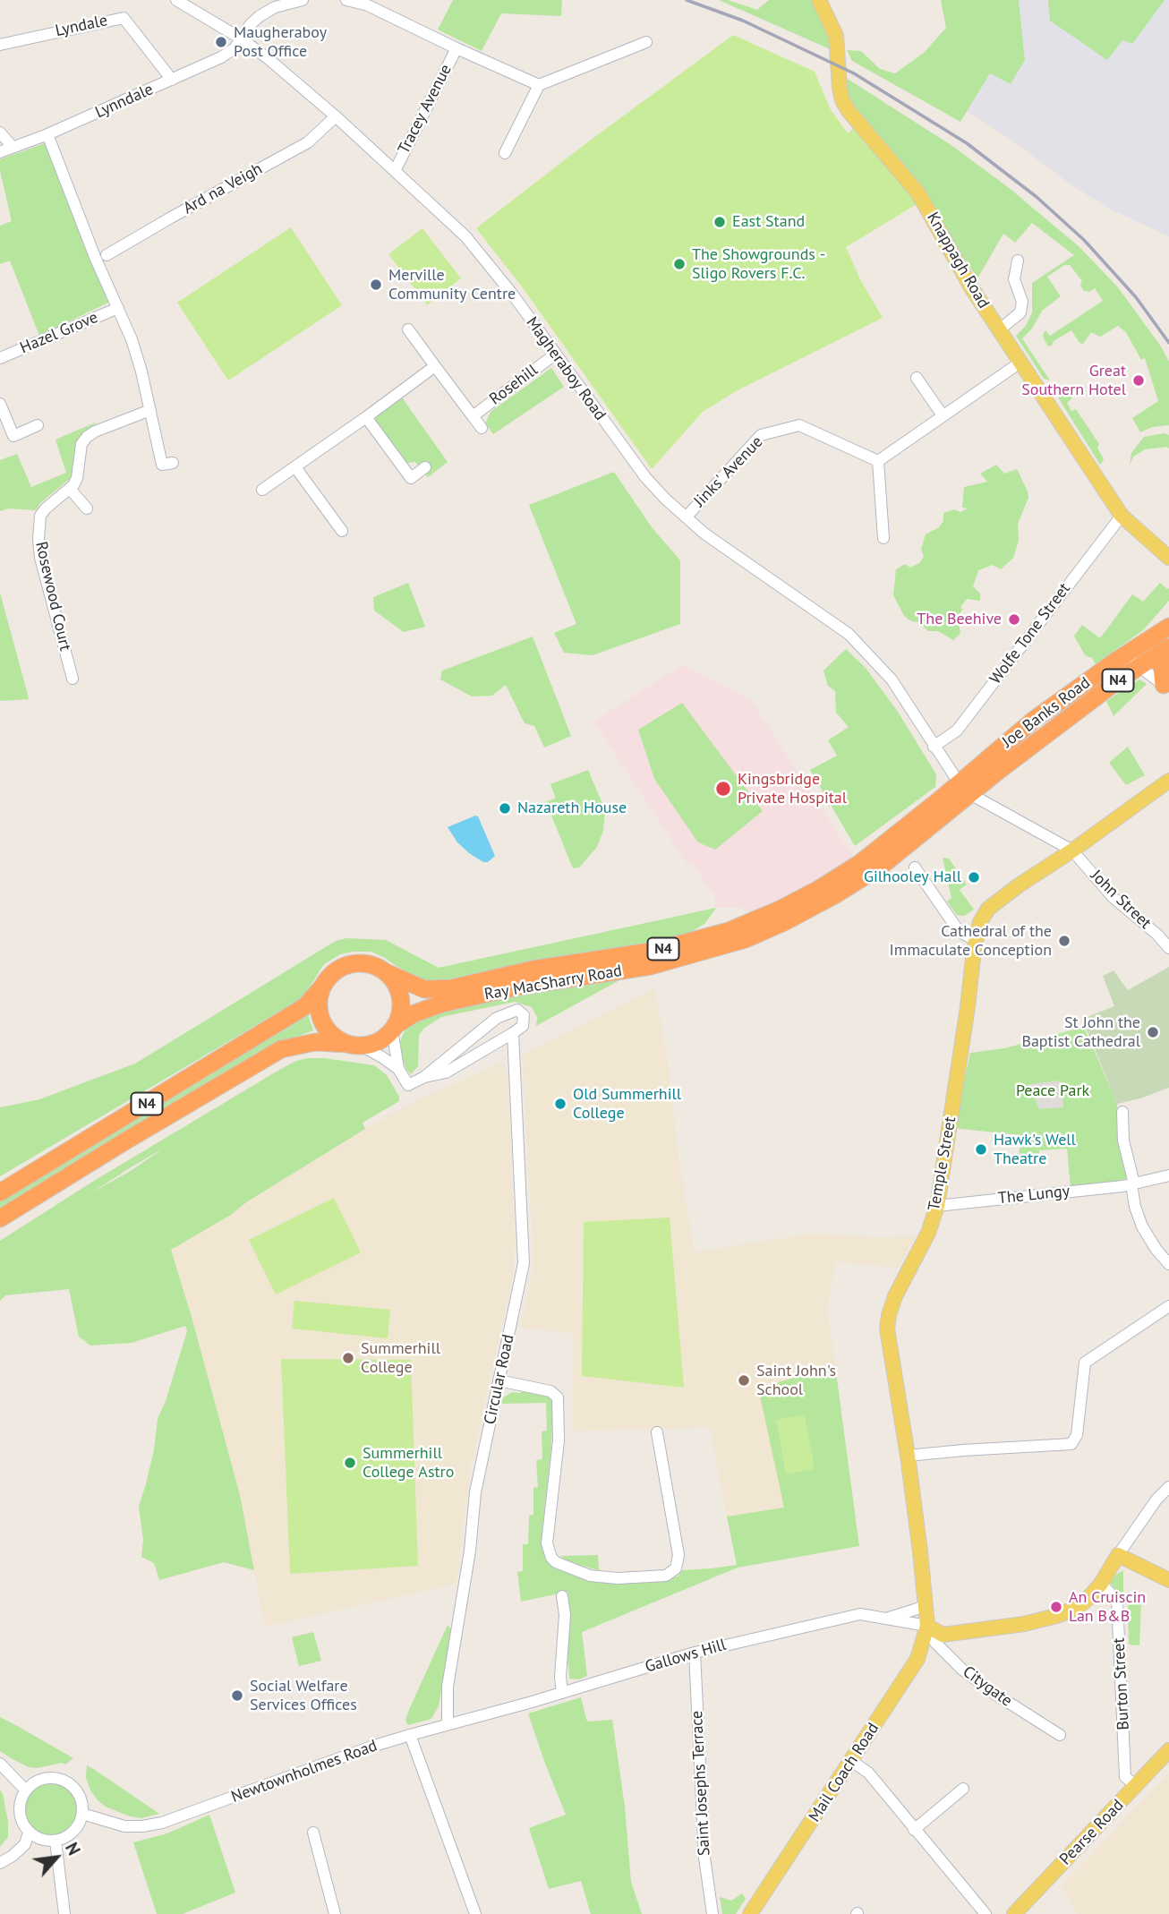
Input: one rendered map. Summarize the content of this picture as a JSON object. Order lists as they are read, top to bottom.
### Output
{
  "streets": {
    "highway": ["N4", "Joe Banks Road", "Ray MacSharry Road"],
    "main road": [
      "Knappagh Road",
      "Temple Street",
      "Mail Coach Road",
      "Pearse Road"
    ],
    "street": [
      "Lyndale",
      "Lynndale",
      "Tracey Avenue",
      "Ard na Veigh",
      "Hazel Grove",
      "Magheraboy Road",
      "Rosehill",
      "Jinks' Avenue",
      "Rosewood Court",
      "Wolfe Tone Street",
      "John Street",
      "The Lungy",
      "Circular Road",
      "Gallows Hill",
      "Burton Street",
      "Citygate",
      "Newtownholmes Road",
      "Saint Josephs Terrace"
    ]
  },
  "crossings": [
    ["Lyndale", "Lynndale"],
    ["Lynndale", "Magheraboy Road"],
    ["Tracey Avenue", "Magheraboy Road"],
    ["Ard na Veigh", "Magheraboy Road"],
    ["Knappagh Road", "Wolfe Tone Street"],
    ["Magheraboy Road", "Rosehill"],
    ["Magheraboy Road", "Jinks' Avenue"],
    ["Magheraboy Road", "Wolfe Tone Street"],
    ["Magheraboy Road", "Joe Banks Road"],
    ["Magheraboy Road", "Ray MacSharry Road"],
    ["N4", "Joe Banks Road"],
    ["N4", "Ray MacSharry Road"],
    ["Joe Banks Road", "Ray MacSharry Road"],
    ["John Street", "Temple Street"],
    ["Temple Street", "The Lungy"],
    ["Temple Street", "Gallows Hill"],
    ["Temple Street", "Citygate"],
    ["Temple Street", "Mail Coach Road"],
    ["Circular Road", "Gallows Hill"],
    ["Circular Road", "Newtownholmes Road"],
    ["Gallows Hill", "Citygate"],
    ["Gallows Hill", "Newtownholmes Road"],
    ["Gallows Hill", "Mail Coach Road"],
    ["Gallows Hill", "Saint Josephs Terrace"],
    ["Burton Street", "Pearse Road"],
    ["Citygate", "Mail Coach Road"]
  ],
  "parks": ["Peace Park"],
  "places": [
    "Maugheraboy Post Office",
    "East Stand",
    "The Showgrounds - Sligo Rovers F.C.",
    "Merville Community Centre",
    "Great Southern Hotel",
    "The Beehive",
    "Kingsbridge Private Hospital",
    "Nazareth House",
    "Gilhooley Hall",
    "Cathedral of the Immaculate Conception",
    "St John the Baptist Cathedral",
    "Old Summerhill College",
    "Hawk's Well Theatre",
    "Summerhill College",
    "Saint John's School",
    "Summerhill College Astro",
    "An Cruiscin Lan B&B",
    "Social Welfare Services Offices"
  ],
  "north": "top right"
}
